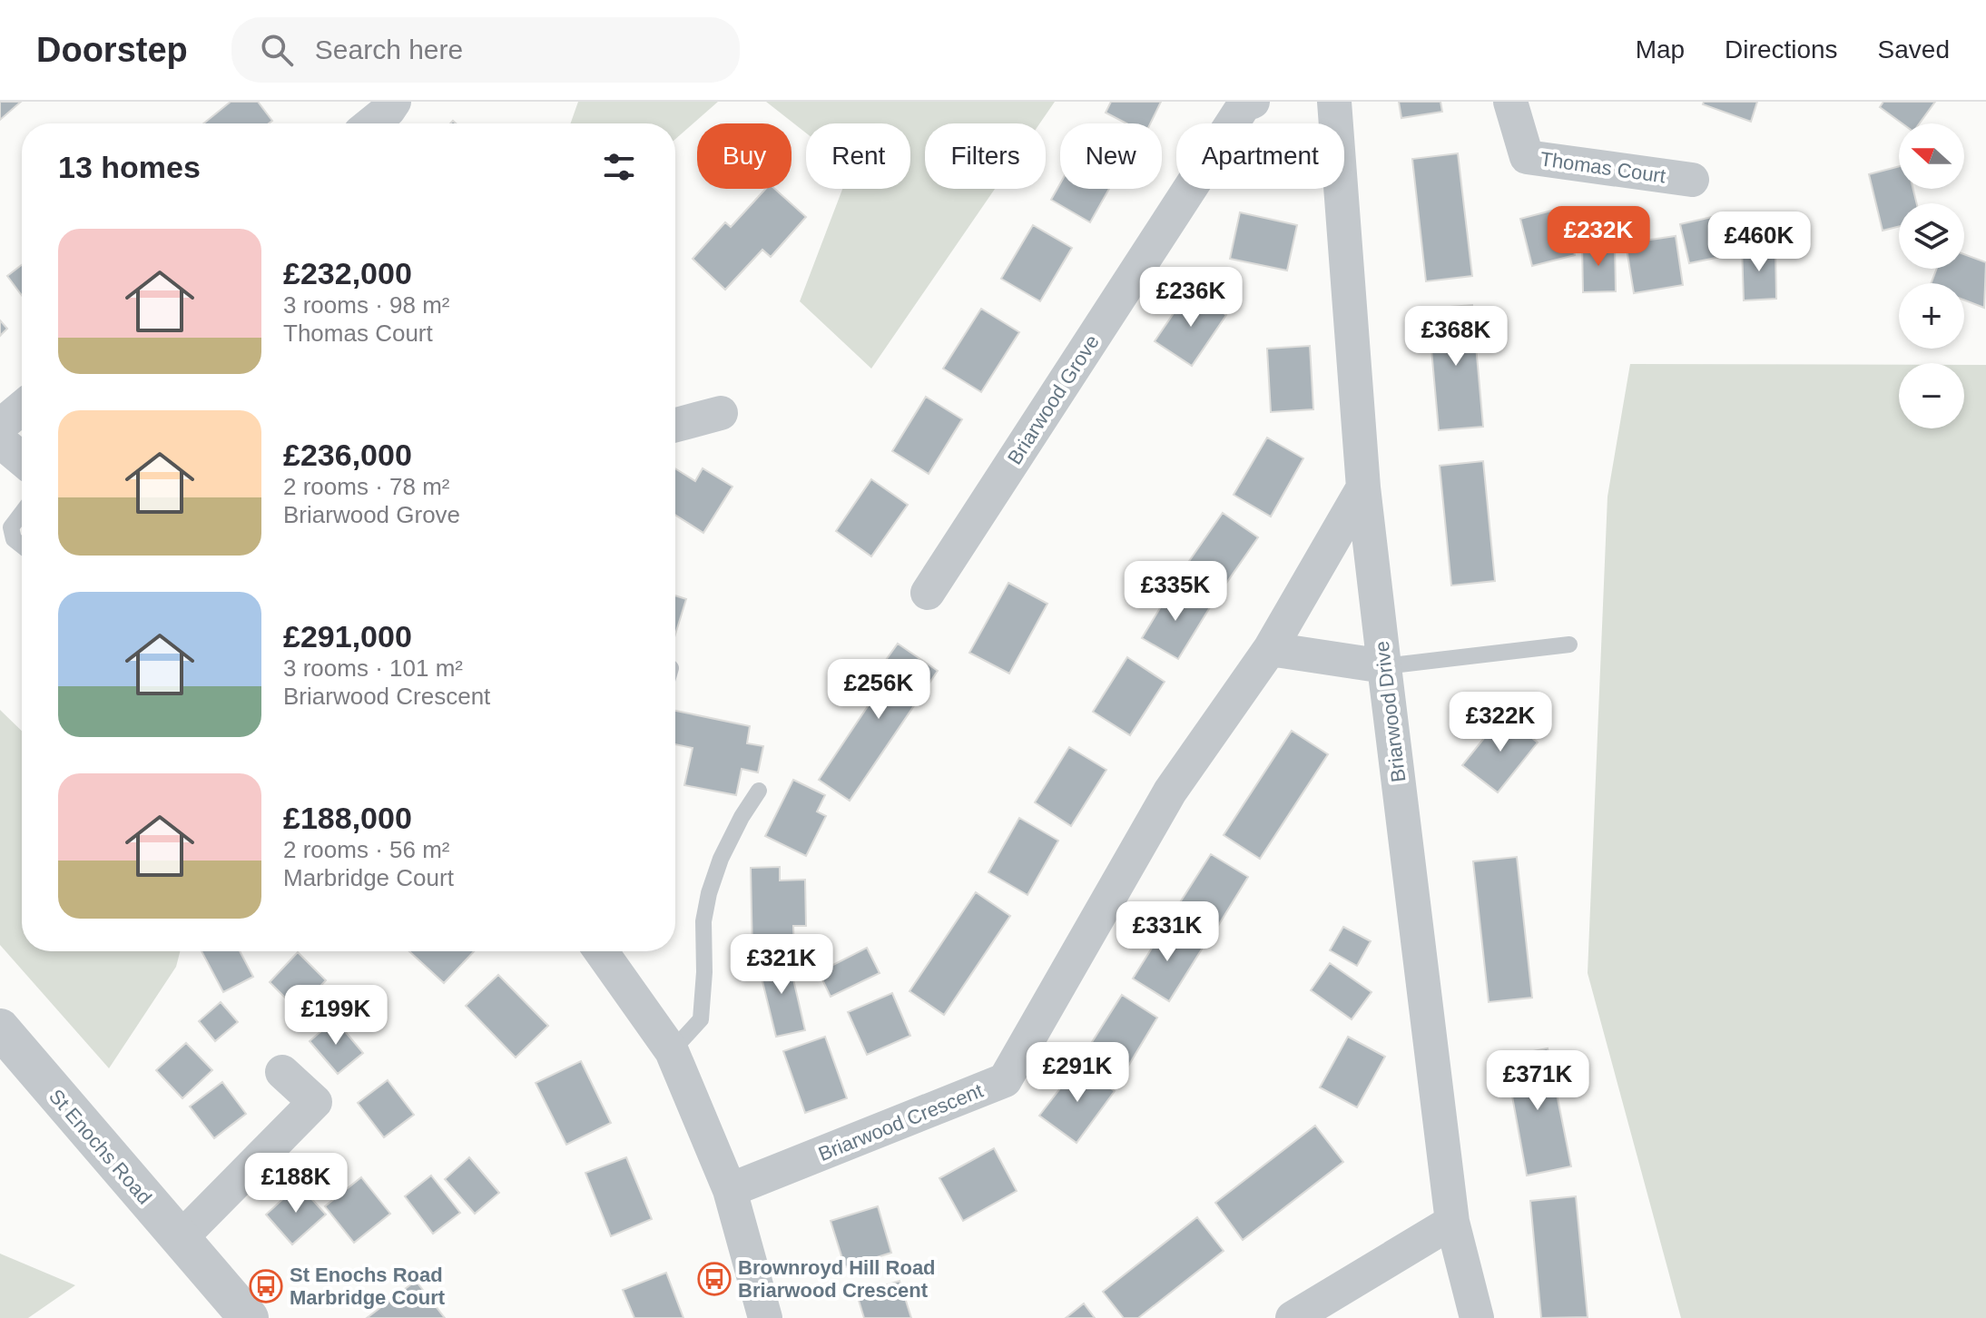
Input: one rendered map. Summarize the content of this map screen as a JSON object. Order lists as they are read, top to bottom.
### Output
{
  "streets": {
    "street": [
      "Thomas Court",
      "Briarwood Grove",
      "Briarwood Drive",
      "Briarwood Crescent",
      "St Enochs Road"
    ]
  },
  "crossings": [
    ["Briarwood Drive", "Briarwood Crescent"]
  ],
  "places": {
    "bus stop": ["Brownroyd Hill Road Briarwood Crescent", "St Enochs Road Marbridge Court"]
  },
  "north": "left",
  "page": {
    "header": "Doorstep",
    "search": "Search here",
    "nav": ["Map", "Directions", "Saved"],
    "map_buttons": ["+", "−"],
    "chip": [
      "Buy",
      "Rent",
      "Filters",
      "New",
      "Apartment"
    ],
    "heading": "13 homes",
    "price": [
      "£232K",
      "£460K",
      "£236K",
      "£368K",
      "£335K",
      "£256K",
      "£322K",
      "£331K",
      "£321K",
      "£199K",
      "£291K",
      "£371K",
      "£188K"
    ],
    "list": [
      {
        "name": "£232,000",
        "note": "3 rooms · 98 m² · Thomas Court"
      },
      {
        "name": "£236,000",
        "note": "2 rooms · 78 m² · Briarwood Grove"
      },
      {
        "name": "£291,000",
        "note": "3 rooms · 101 m² · Briarwood Crescent"
      },
      {
        "name": "£188,000",
        "note": "2 rooms · 56 m² · Marbridge Court"
      }
    ]
  }
}
